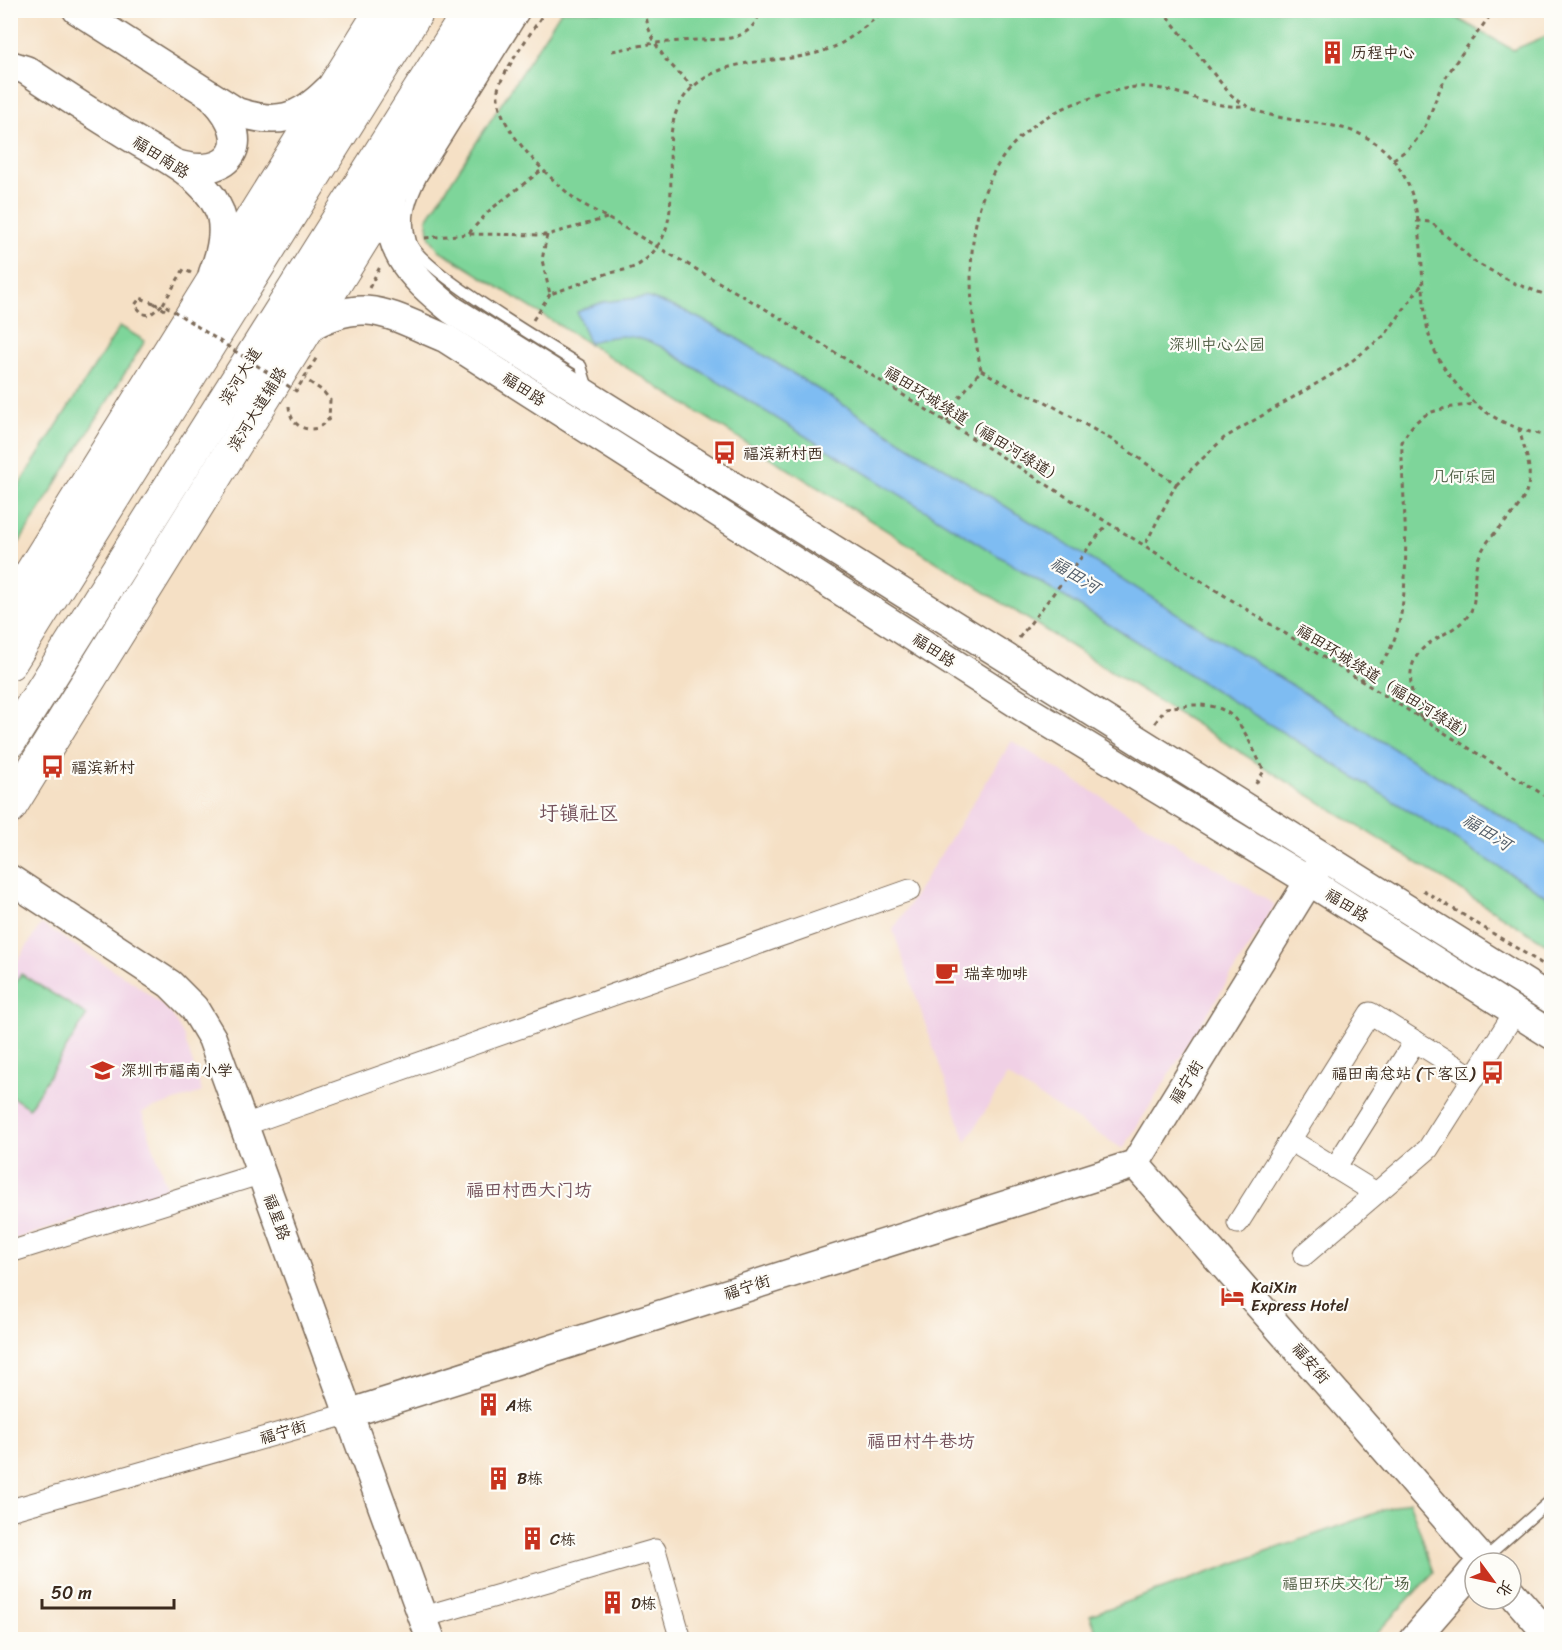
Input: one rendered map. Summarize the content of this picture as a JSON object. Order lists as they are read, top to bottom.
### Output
{
  "streets": {
    "main road": [
      "福田南路",
      "滨河大道",
      "福田路",
      "滨河大道辅路",
      "福宁街",
      "福星路",
      "福安街"
    ],
    "path": ["福田环城绿道（福田河绿道）"]
  },
  "crossings": [
    ["福田路", "滨河大道辅路"],
    ["福田路", "福宁街"],
    ["福宁街", "福星路"],
    ["福宁街", "福安街"]
  ],
  "districts": ["圩镇社区", "福田村西大门坊", "福田村牛巷坊"],
  "water": ["福田河"],
  "parks": ["深圳中心公园", "几何乐园", "福田环庆文化广场"],
  "places": {
    "building": [
      "历程中心",
      "A栋",
      "B栋",
      "C栋",
      "D栋"
    ],
    "bus stop": ["福滨新村西", "福滨新村", "福田南总站 (下客区)"],
    "cafe": ["瑞幸咖啡"],
    "school or university": ["深圳市福南小学"],
    "hotel": ["KaiXin Express Hotel"]
  },
  "scale_bar": "50 m",
  "north": "bottom right"
}
